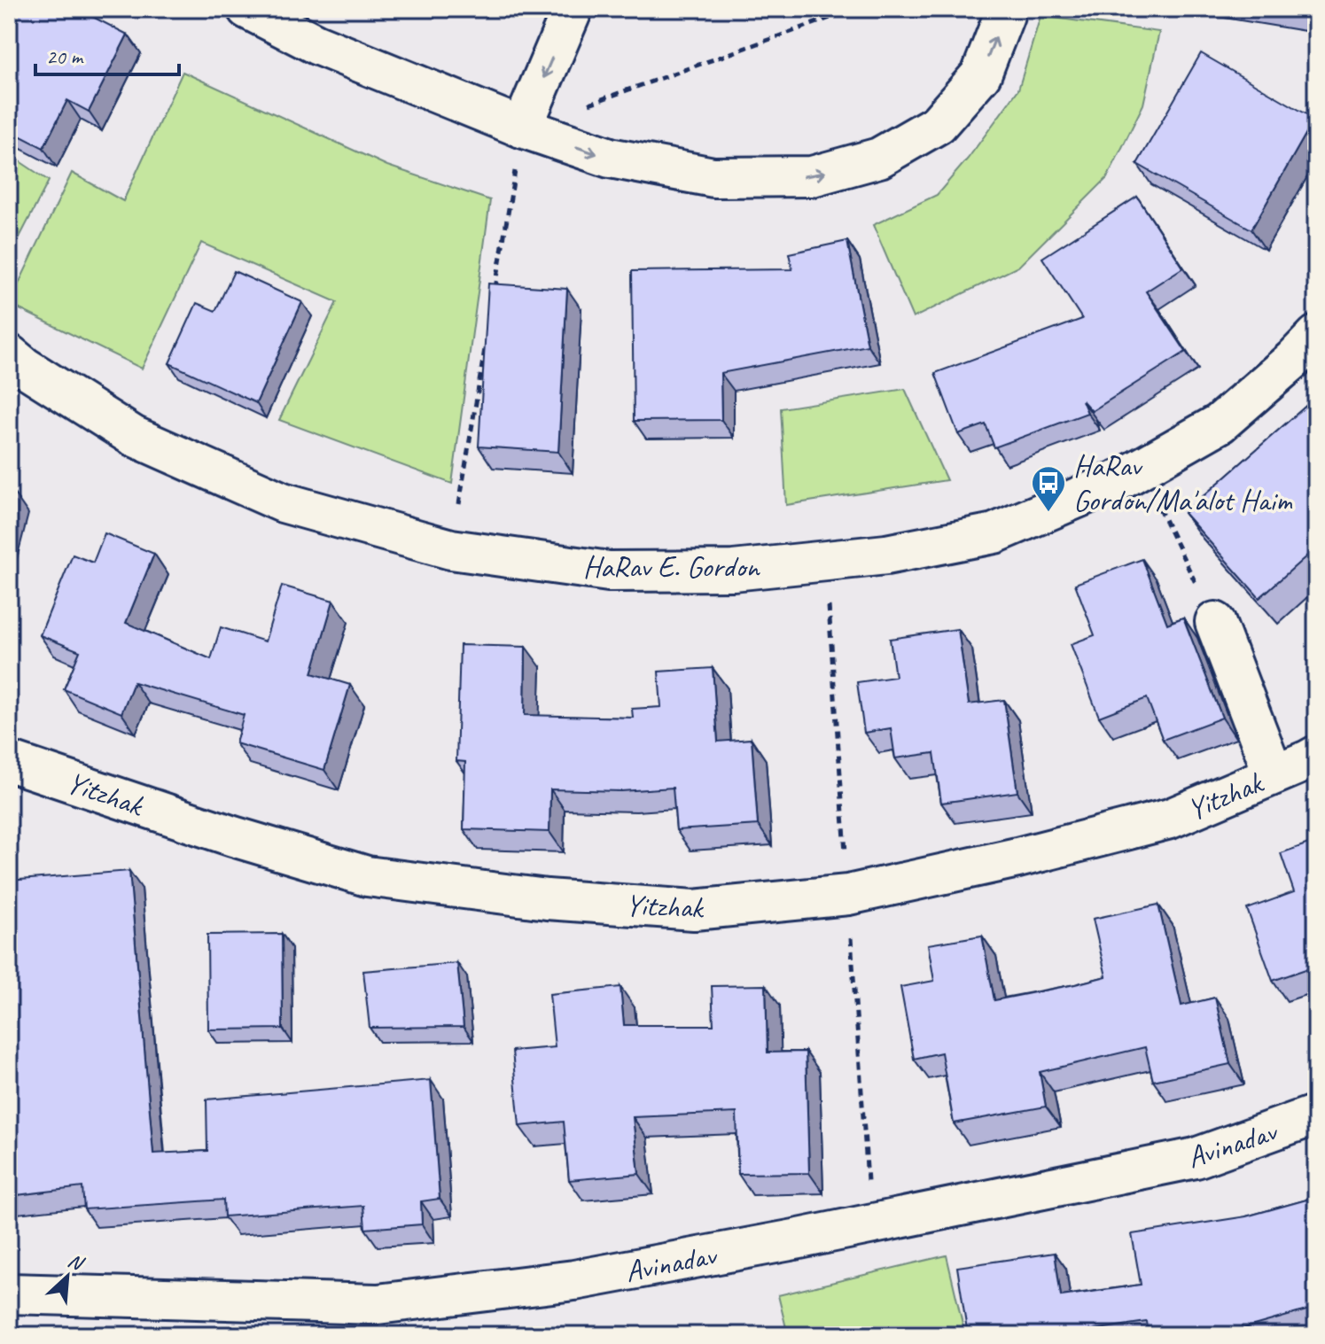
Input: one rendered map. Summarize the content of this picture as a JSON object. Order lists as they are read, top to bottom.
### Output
{
  "streets": {
    "street": ["HaRav E. Gordon", "Yitzhak", "Avinadav"]
  },
  "places": {
    "bus stop": ["HaRav Gordon/Ma'alot Haim"]
  },
  "scale_bar": "20 m",
  "north": "top right"
}
